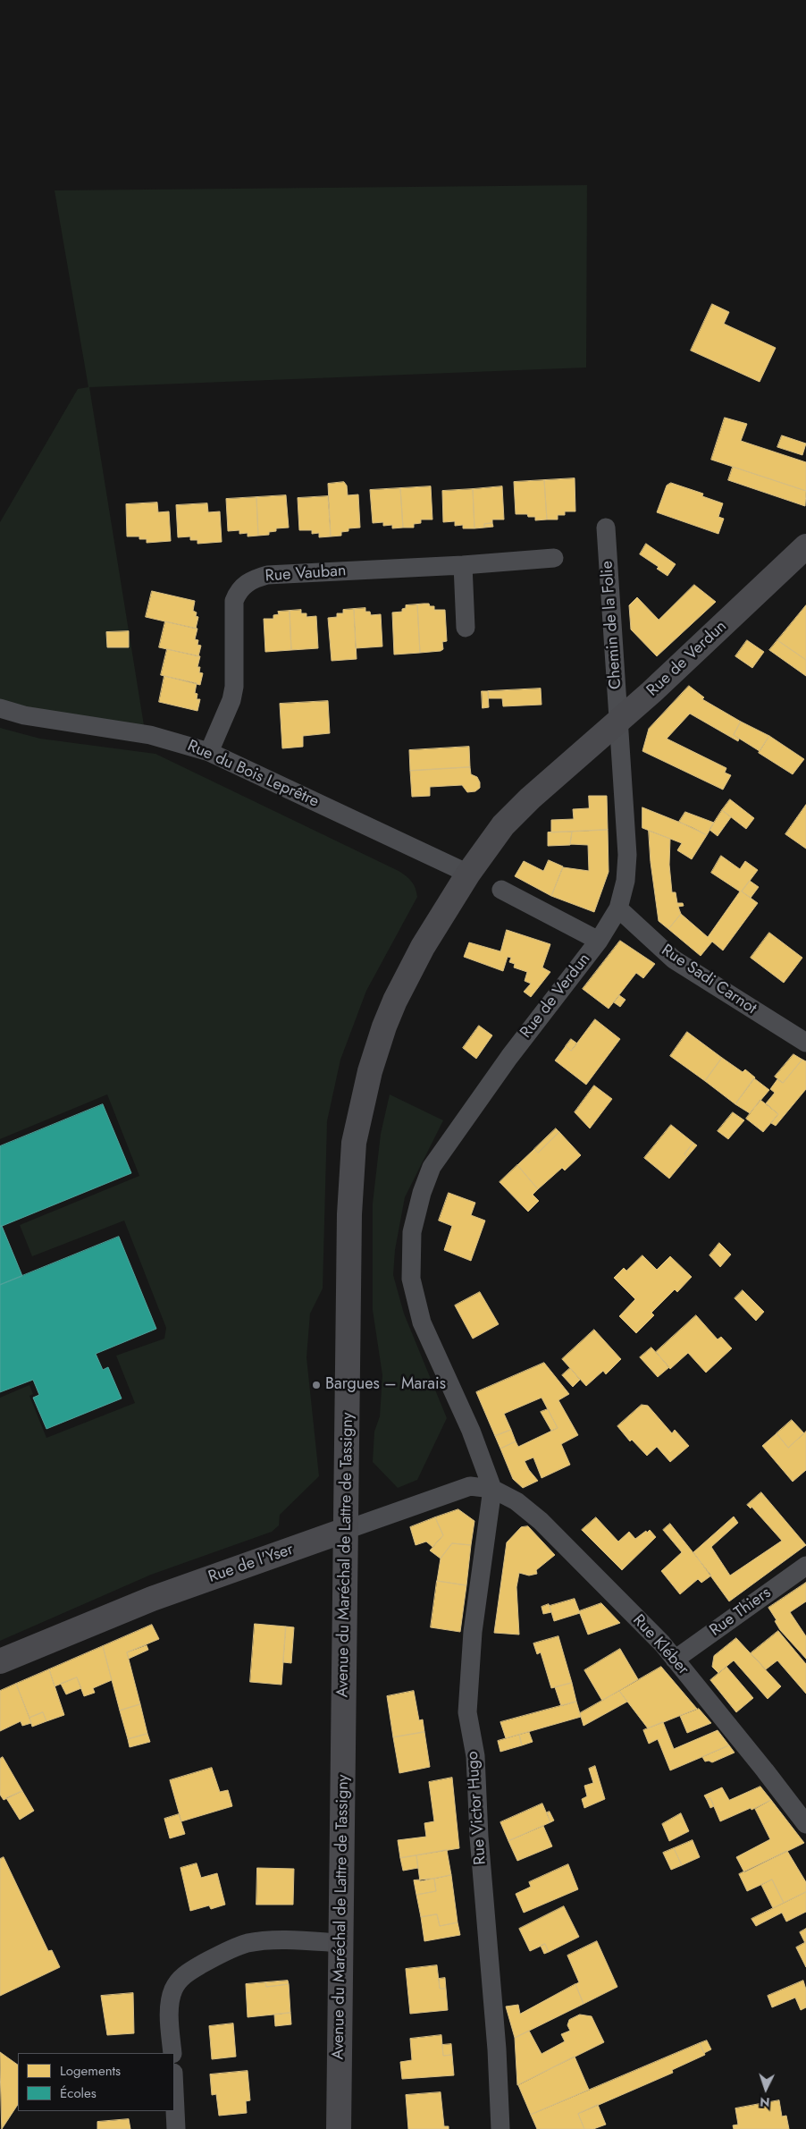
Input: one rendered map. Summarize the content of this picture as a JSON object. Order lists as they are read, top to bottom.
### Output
{
  "streets": {
    "main road": ["Rue de Verdun", "Avenue du Maréchal de Lattre de Tassigny", "Rue de l'Yser"],
    "street": [
      "Rue Vauban",
      "Chemin de la Folie",
      "Rue du Bois Leprêtre",
      "Rue Sadi Carnot",
      "Rue Thiers",
      "Rue Kléber",
      "Rue Victor Hugo"
    ]
  },
  "crossings": [
    ["Rue Vauban", "Rue du Bois Leprêtre"],
    ["Chemin de la Folie", "Rue de Verdun"],
    ["Chemin de la Folie", "Avenue du Maréchal de Lattre de Tassigny"],
    ["Rue de Verdun", "Rue Sadi Carnot"],
    ["Rue de Verdun", "Avenue du Maréchal de Lattre de Tassigny"],
    ["Rue de Verdun", "Rue de l'Yser"],
    ["Rue de Verdun", "Rue Kléber"],
    ["Rue de Verdun", "Rue Victor Hugo"],
    ["Rue du Bois Leprêtre", "Avenue du Maréchal de Lattre de Tassigny"],
    ["Avenue du Maréchal de Lattre de Tassigny", "Rue de l'Yser"],
    ["Rue de l'Yser", "Rue Kléber"],
    ["Rue de l'Yser", "Rue Victor Hugo"],
    ["Rue Thiers", "Rue Kléber"],
    ["Rue Kléber", "Rue Victor Hugo"]
  ],
  "places": ["Bargues – Marais"],
  "legend": ["Logements", "Écoles"],
  "north": "bottom"
}
